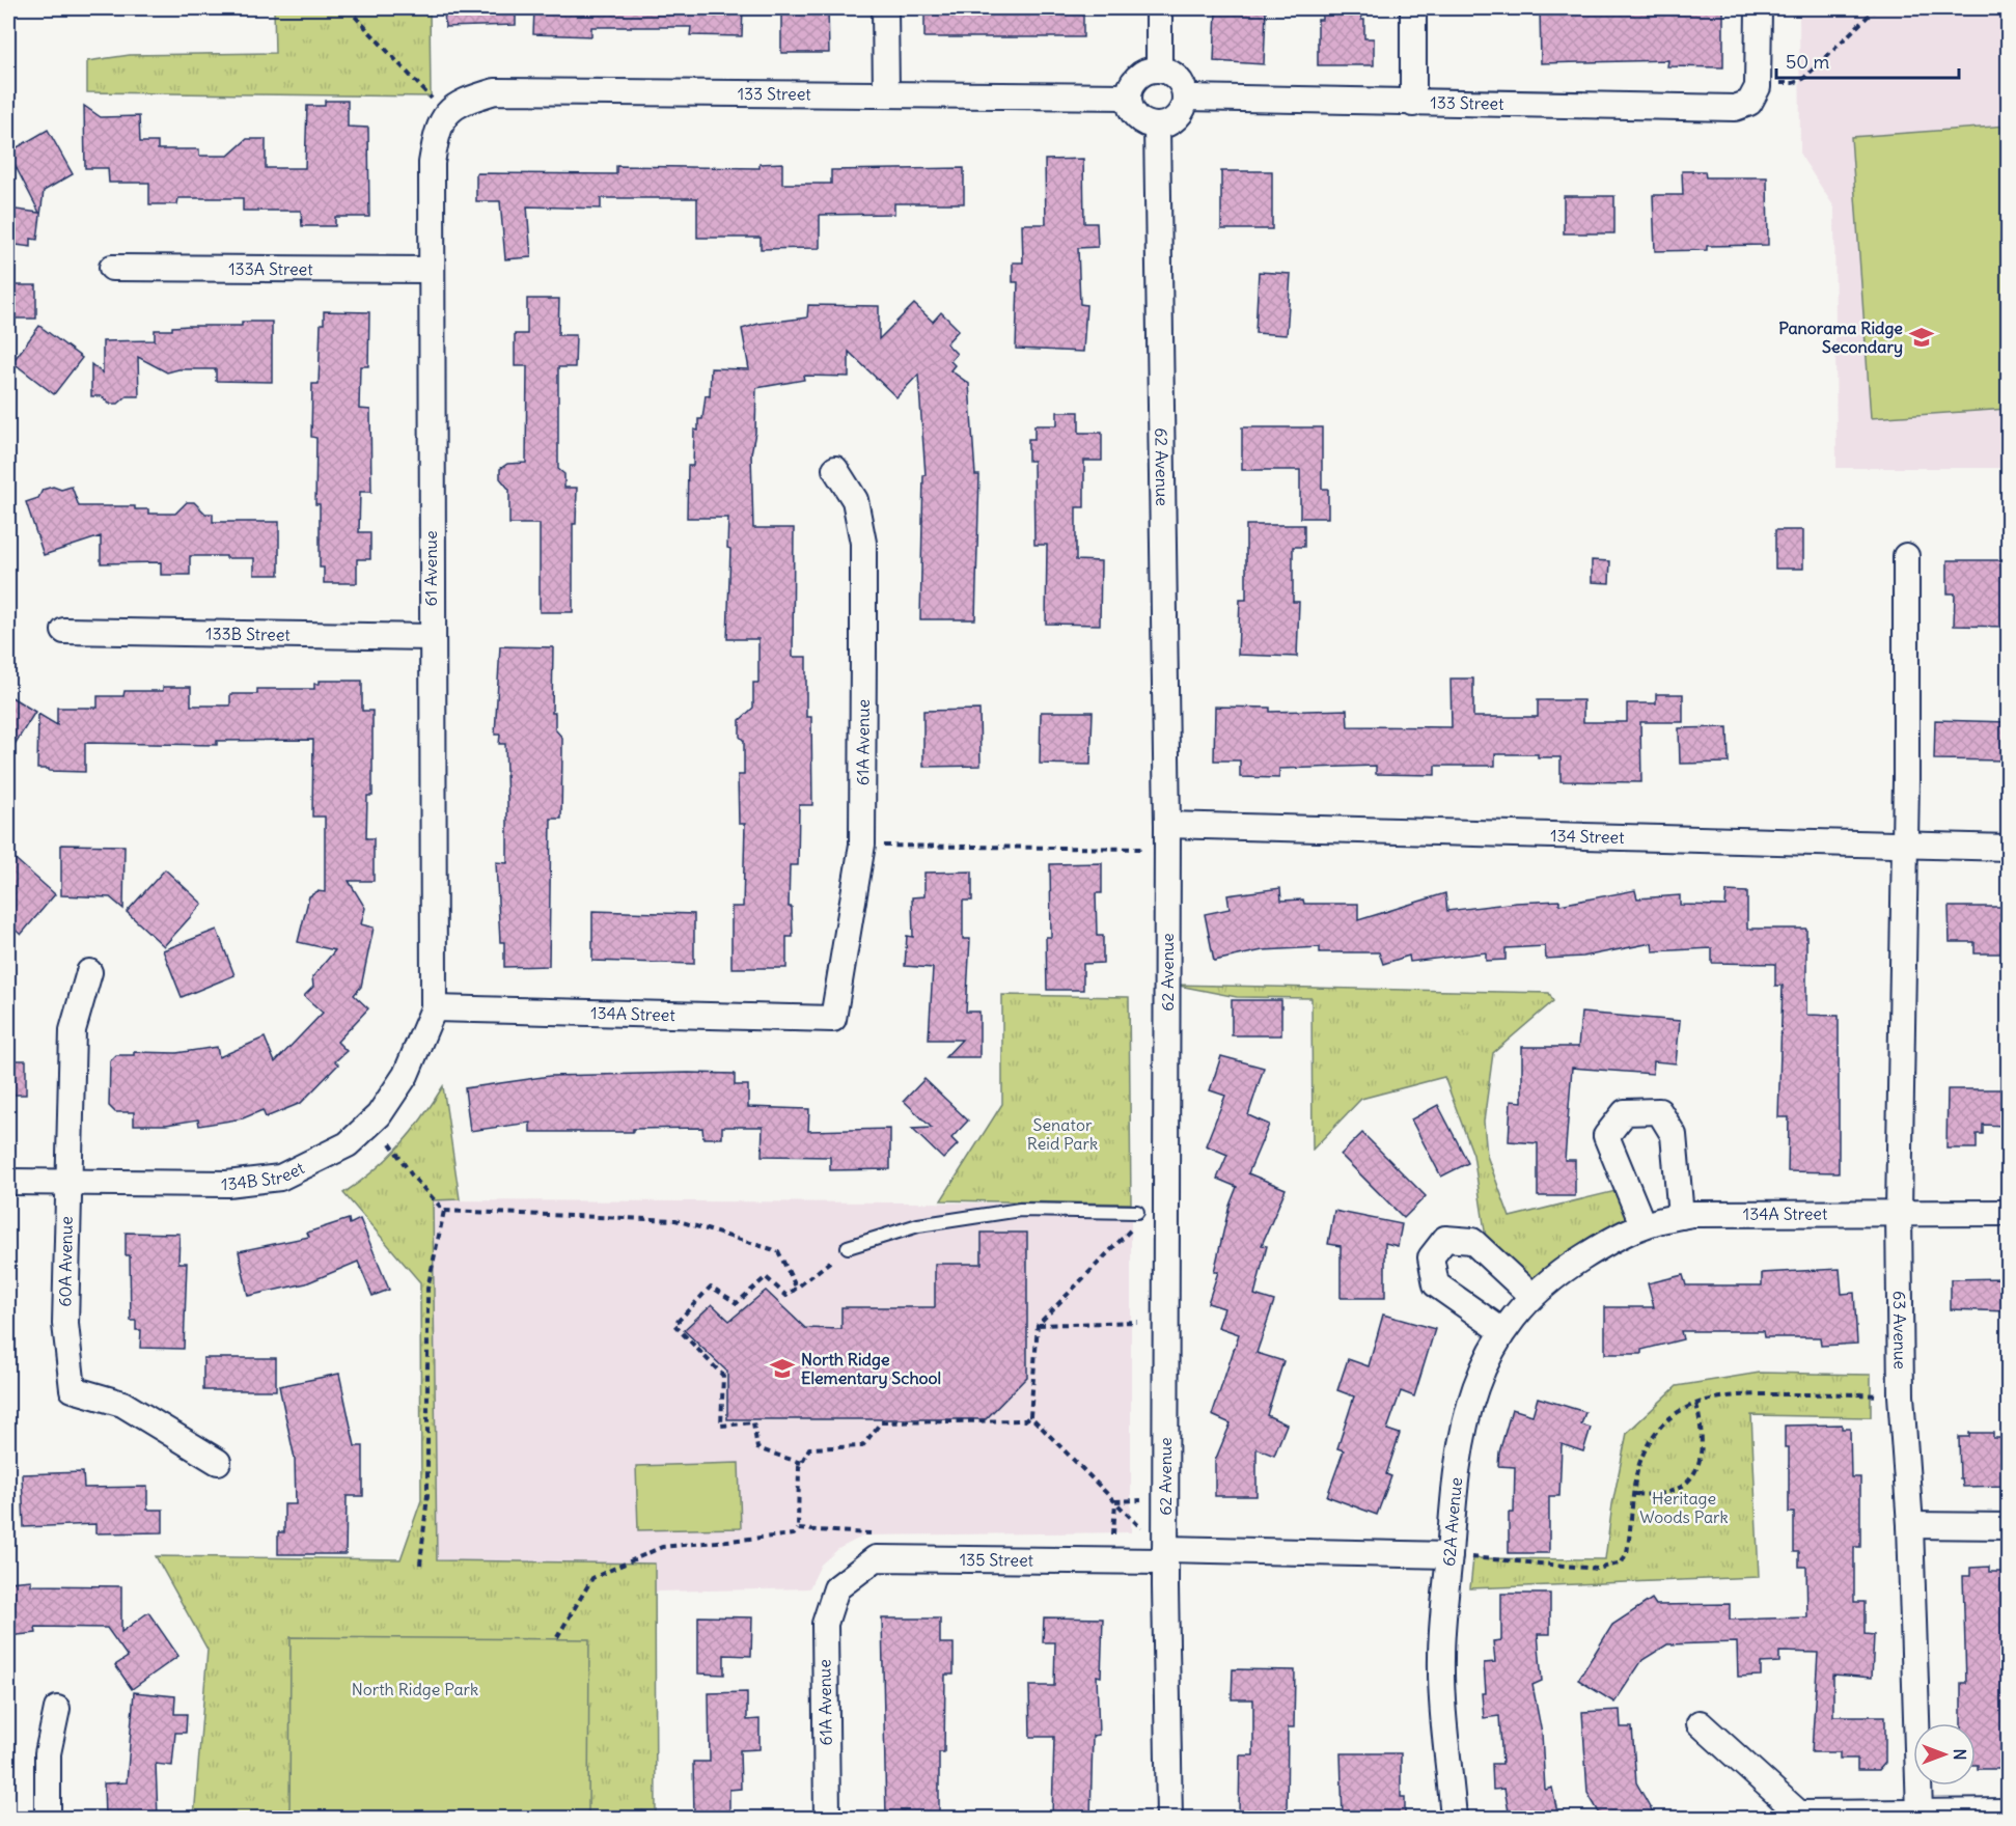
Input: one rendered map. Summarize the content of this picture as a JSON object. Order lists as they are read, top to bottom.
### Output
{
  "streets": {
    "street": [
      "133 Street",
      "133A Street",
      "62 Avenue",
      "61 Avenue",
      "133B Street",
      "61A Avenue",
      "134 Street",
      "134A Street",
      "134B Street",
      "60A Avenue",
      "63 Avenue",
      "62A Avenue",
      "135 Street"
    ]
  },
  "crossings": [
    ["133 Street", "62 Avenue"],
    ["133 Street", "61 Avenue"],
    ["133A Street", "61 Avenue"],
    ["62 Avenue", "134 Street"],
    ["62 Avenue", "135 Street"],
    ["61 Avenue", "133B Street"],
    ["61 Avenue", "134A Street"],
    ["61 Avenue", "134B Street"],
    ["61A Avenue", "134A Street"],
    ["61A Avenue", "135 Street"],
    ["134 Street", "63 Avenue"],
    ["134A Street", "134B Street"],
    ["134A Street", "63 Avenue"],
    ["134A Street", "62A Avenue"],
    ["134B Street", "60A Avenue"],
    ["62A Avenue", "135 Street"]
  ],
  "parks": ["Senator Reid Park", "Heritage Woods Park", "North Ridge Park"],
  "places": {
    "school or university": ["Panorama Ridge Secondary", "North Ridge Elementary School"]
  },
  "scale_bar": "50 m",
  "north": "right"
}
